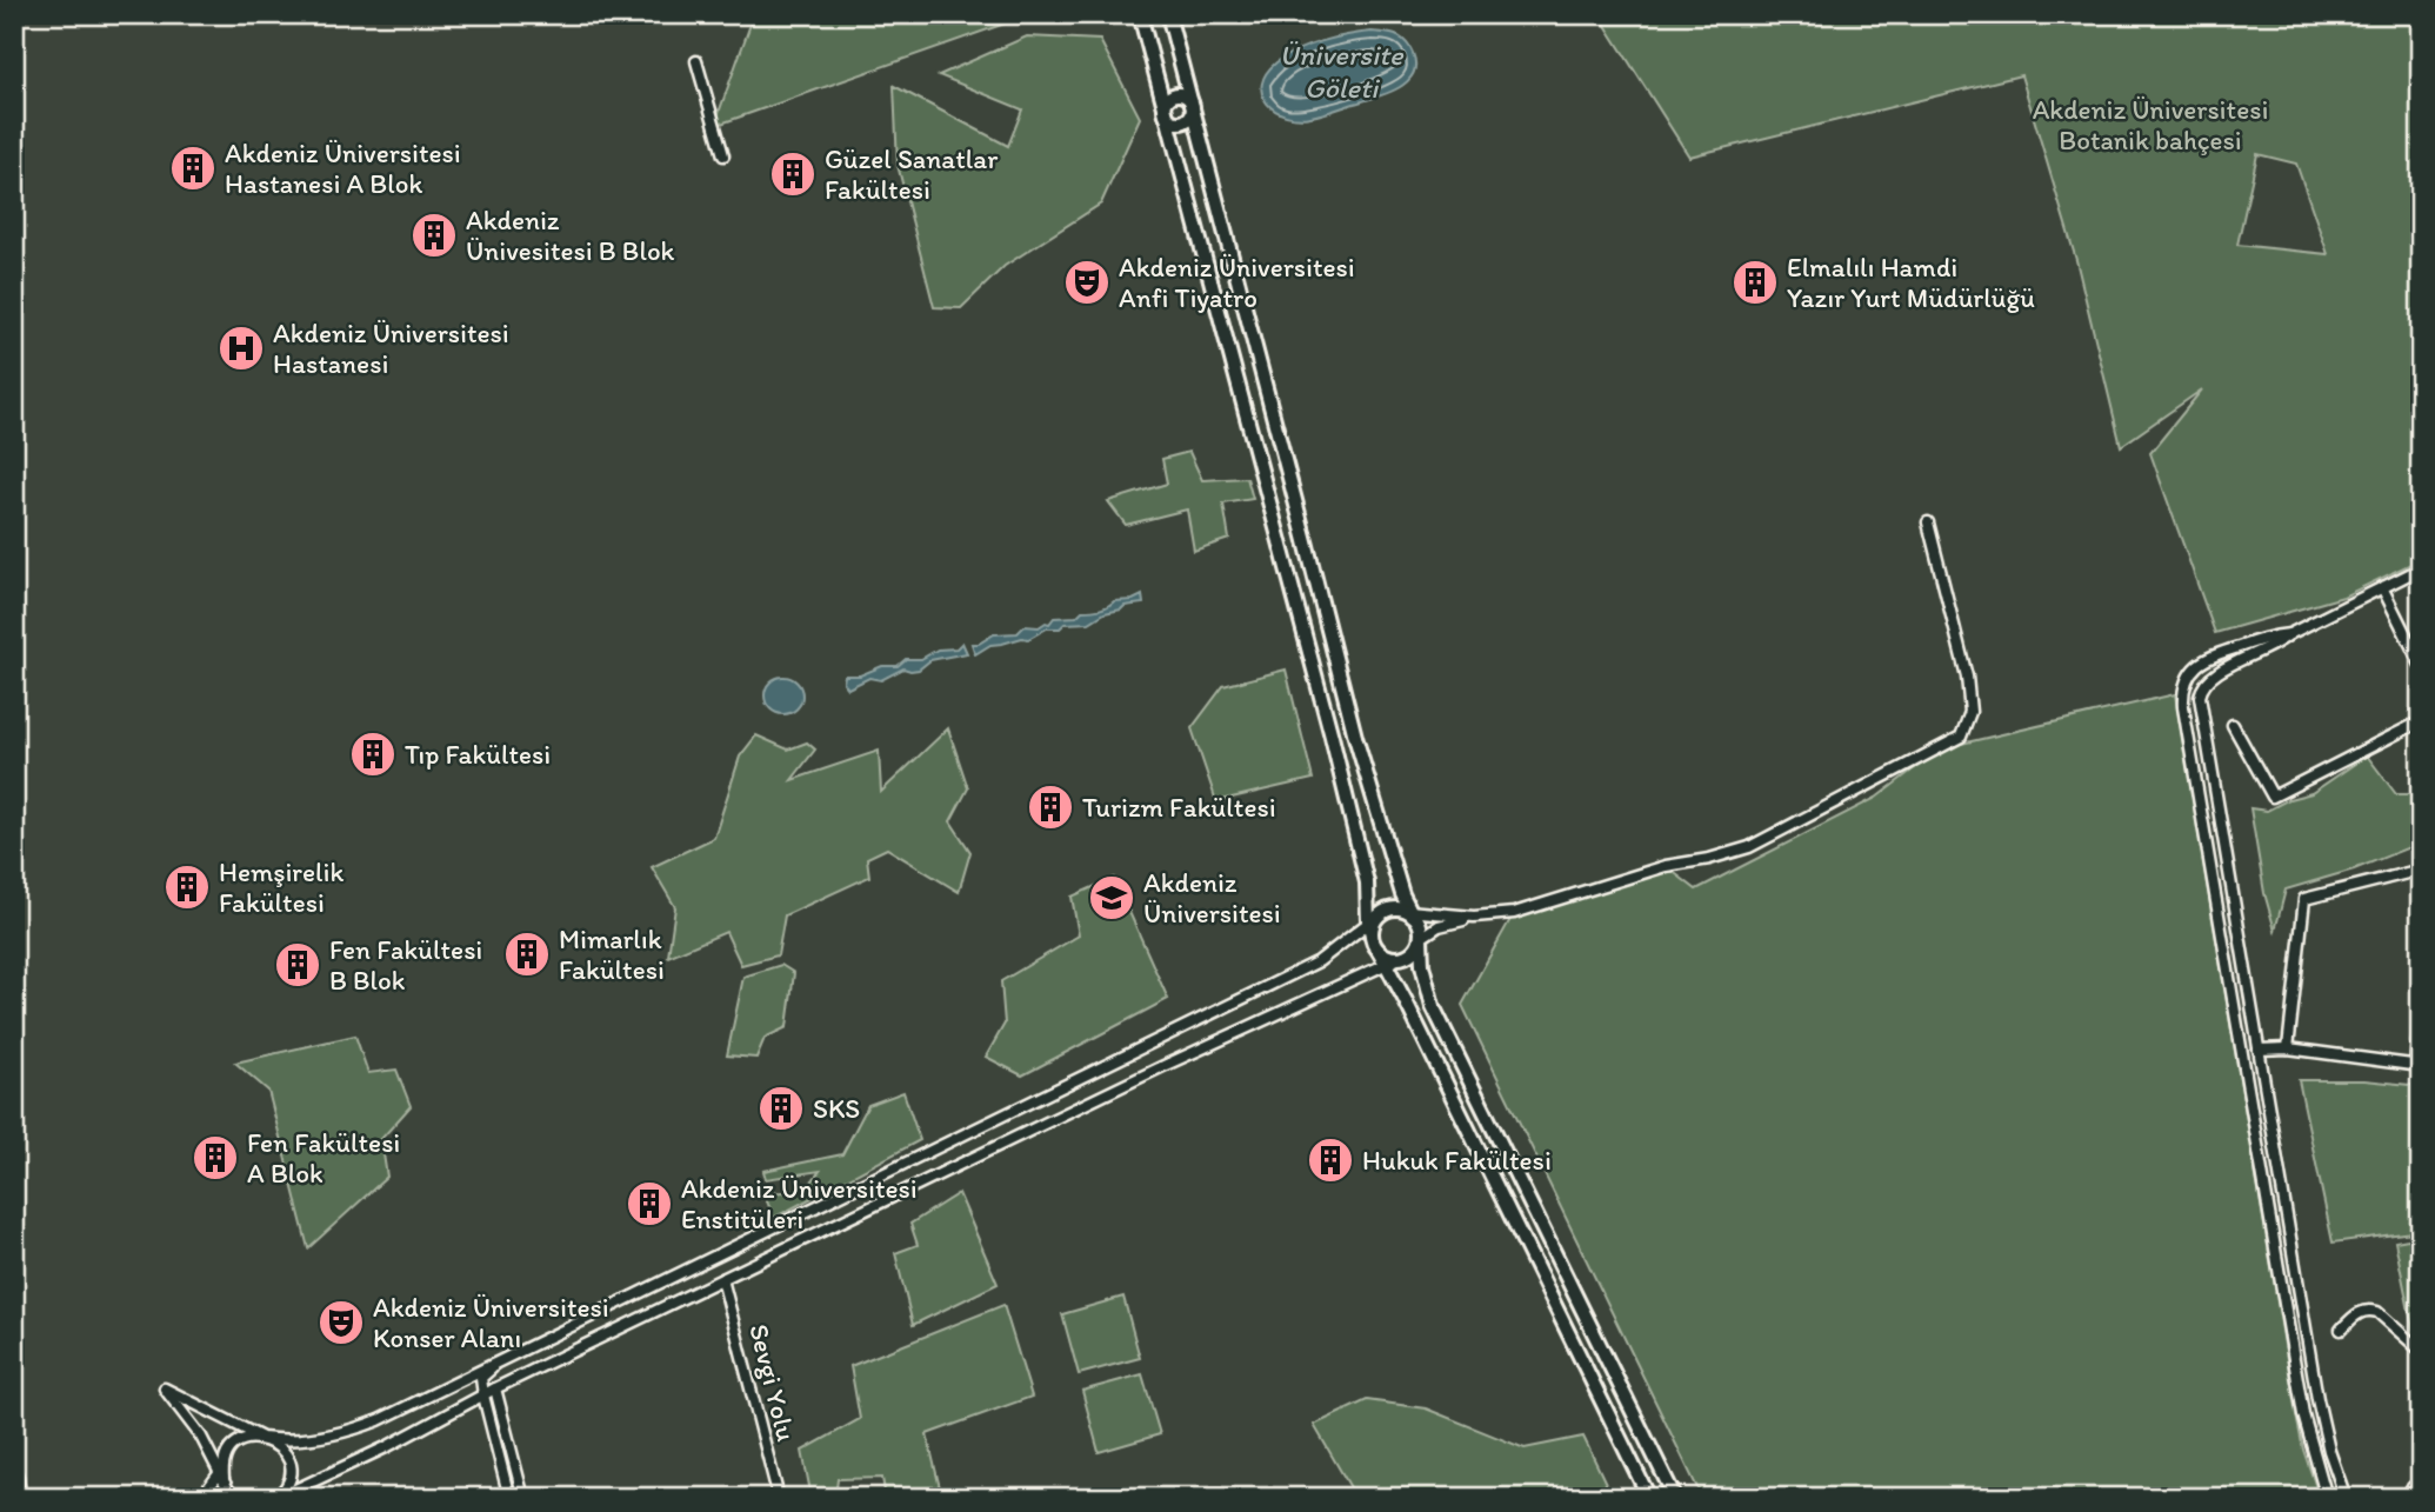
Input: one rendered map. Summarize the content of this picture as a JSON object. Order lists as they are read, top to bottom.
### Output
{
  "streets": {
    "street": ["Sevgi Yolu"]
  },
  "water": ["Üniversite Göleti"],
  "parks": ["Akdeniz Üniversitesi Botanik bahçesi"],
  "places": {
    "building": [
      "Akdeniz Üniversitesi Hastanesi A Blok",
      "Güzel Sanatlar Fakültesi",
      "Akdeniz Ünivesitesi B Blok",
      "Elmalılı Hamdi Yazır Yurt Müdürlüğü",
      "Tıp Fakültesi",
      "Turizm Fakültesi",
      "Hemşirelik Fakültesi",
      "Mimarlık Fakültesi",
      "Fen Fakültesi B Blok",
      "SKS",
      "Fen Fakültesi A Blok",
      "Hukuk Fakültesi",
      "Akdeniz Üniversitesi Enstitüleri"
    ],
    "theatre": ["Akdeniz Üniversitesi Anfi Tiyatro", "Akdeniz Üniversitesi Konser Alanı"],
    "hospital": ["Akdeniz Üniversitesi Hastanesi"],
    "school or university": ["Akdeniz Üniversitesi"]
  }
}
